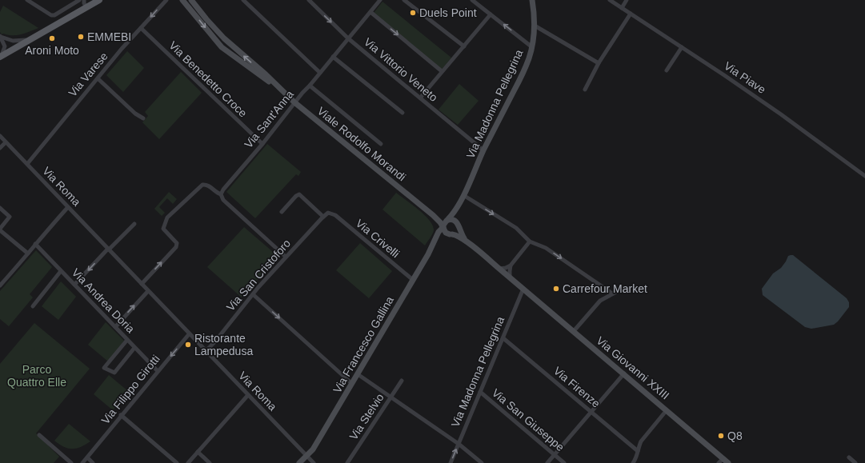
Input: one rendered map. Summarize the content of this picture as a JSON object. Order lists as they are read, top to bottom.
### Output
{
  "streets": {
    "street": [
      "Via Vittorio Veneto",
      "Via Varese",
      "Via Piave",
      "Via Benedetto Croce",
      "Via Madonna Pellegrina",
      "Via Sant'Anna",
      "Viale Rodolfo Morandi",
      "Via Roma",
      "Via Crivelli",
      "Via San Cristoforo",
      "Via Andrea Doria",
      "Via Francesco Gallina",
      "Via Giovanni XXIII",
      "Via Firenze",
      "Via Filippo Girotti",
      "Via Stelvio",
      "Via San Giuseppe"
    ]
  },
  "crossings": [
    ["Via Vittorio Veneto", "Via Madonna Pellegrina"],
    ["Via Vittorio Veneto", "Via Sant'Anna"],
    ["Via Varese", "Via Benedetto Croce"],
    ["Via Varese", "Via Roma"],
    ["Via Benedetto Croce", "Via Sant'Anna"],
    ["Via Madonna Pellegrina", "Viale Rodolfo Morandi"],
    ["Via Madonna Pellegrina", "Via Francesco Gallina"],
    ["Via Madonna Pellegrina", "Via Giovanni XXIII"],
    ["Via Madonna Pellegrina", "Via Firenze"],
    ["Via Madonna Pellegrina", "Via San Giuseppe"],
    ["Via Sant'Anna", "Viale Rodolfo Morandi"],
    ["Viale Rodolfo Morandi", "Via Francesco Gallina"],
    ["Via Roma", "Via San Cristoforo"],
    ["Via Roma", "Via Francesco Gallina"],
    ["Via Roma", "Via Filippo Girotti"],
    ["Via Crivelli", "Via San Cristoforo"],
    ["Via Crivelli", "Via Francesco Gallina"],
    ["Via Andrea Doria", "Via Filippo Girotti"]
  ],
  "parks": ["Parco Quattro Elle"],
  "places": [
    "Duels Point",
    "EMMEBI",
    "Aroni Moto",
    "Carrefour Market",
    "Ristorante Lampedusa",
    "Q8"
  ]
}
